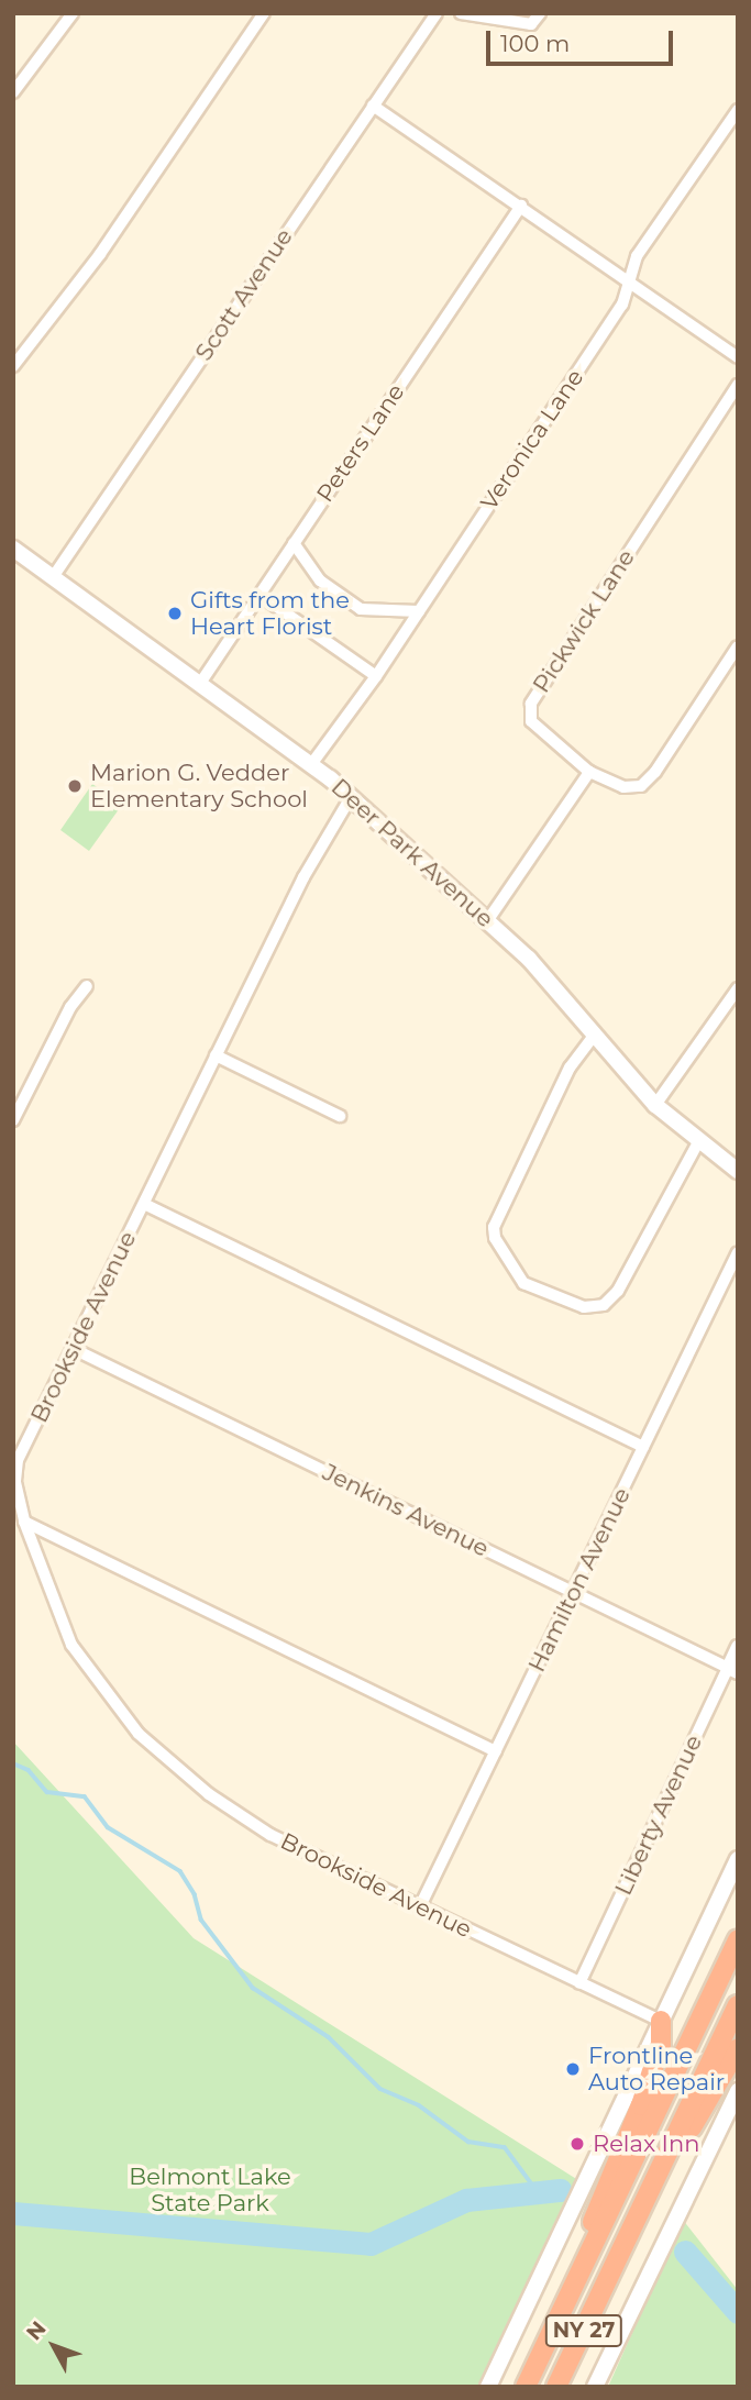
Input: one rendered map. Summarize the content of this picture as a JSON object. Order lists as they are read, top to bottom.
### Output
{
  "streets": {
    "highway": ["NY 27"],
    "main road": ["Deer Park Avenue"],
    "street": [
      "Scott Avenue",
      "Veronica Lane",
      "Peters Lane",
      "Pickwick Lane",
      "Brookside Avenue",
      "Jenkins Avenue",
      "Hamilton Avenue",
      "Liberty Avenue"
    ]
  },
  "crossings": [
    ["Scott Avenue", "Deer Park Avenue"],
    ["Veronica Lane", "Deer Park Avenue"],
    ["Peters Lane", "Deer Park Avenue"],
    ["Deer Park Avenue", "Brookside Avenue"],
    ["Brookside Avenue", "Jenkins Avenue"],
    ["Brookside Avenue", "Hamilton Avenue"],
    ["Brookside Avenue", "Liberty Avenue"],
    ["Jenkins Avenue", "Hamilton Avenue"],
    ["Jenkins Avenue", "Liberty Avenue"]
  ],
  "parks": ["Belmont Lake State Park"],
  "places": [
    "Gifts from the Heart Florist",
    "Marion G. Vedder Elementary School",
    "Frontline Auto Repair",
    "Relax Inn"
  ],
  "scale_bar": "100 m",
  "north": "top left"
}
